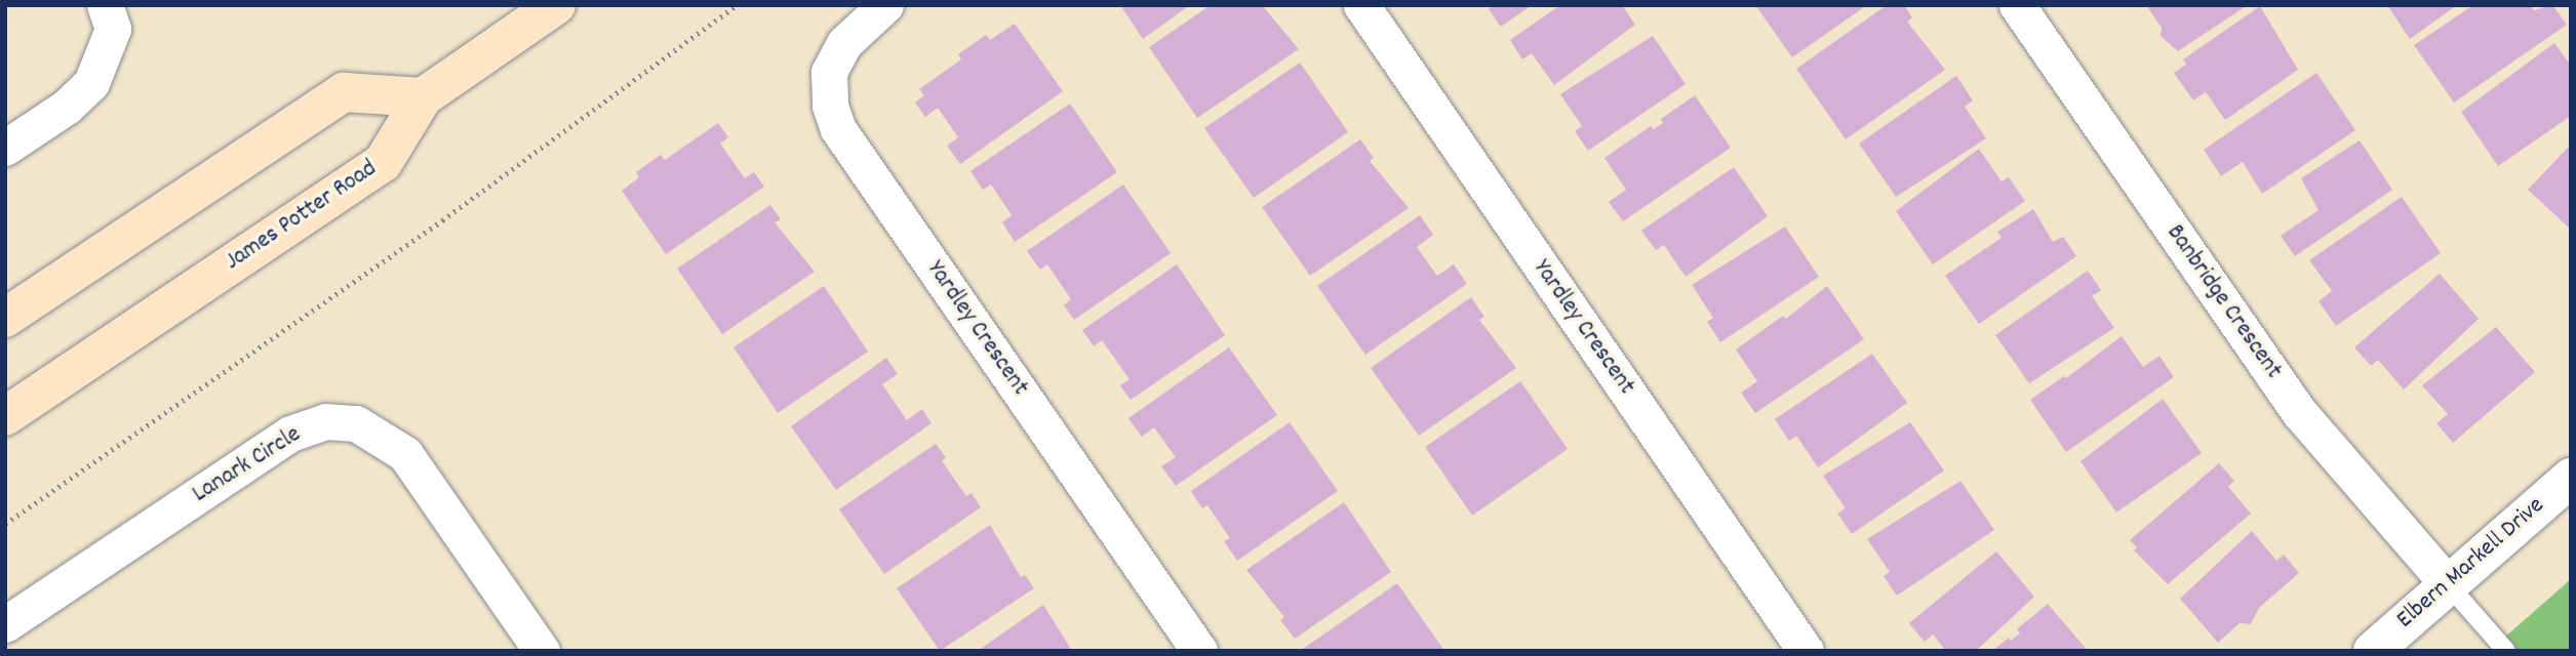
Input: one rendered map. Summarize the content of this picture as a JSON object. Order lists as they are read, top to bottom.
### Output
{
  "streets": {
    "main road": ["James Potter Road"],
    "street": [
      "Banbridge Crescent",
      "Yardley Crescent",
      "Lanark Circle",
      "Elbern Markell Drive"
    ]
  },
  "crossings": [
    ["Banbridge Crescent", "Elbern Markell Drive"]
  ]
}
